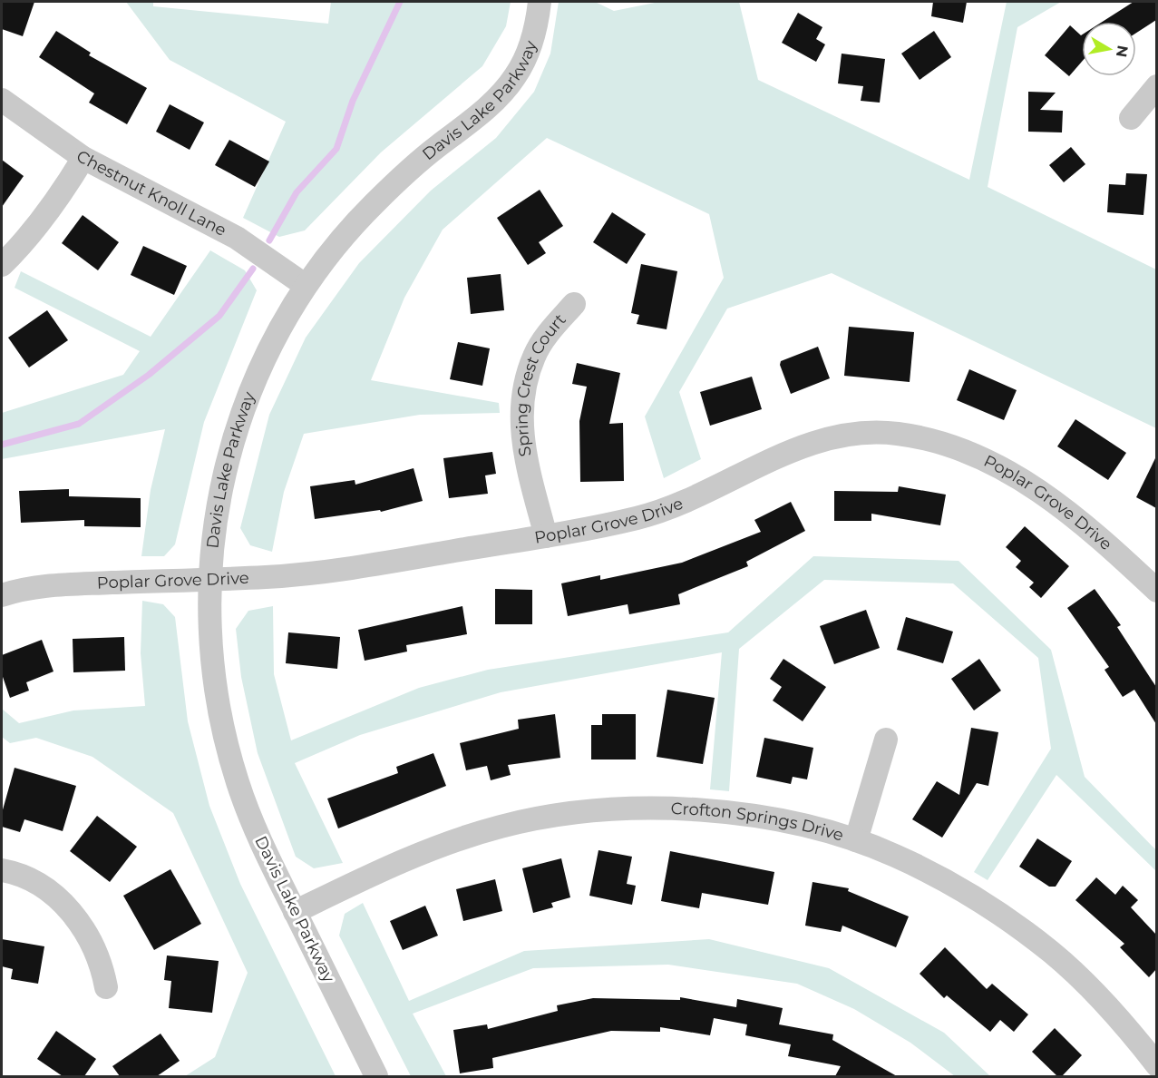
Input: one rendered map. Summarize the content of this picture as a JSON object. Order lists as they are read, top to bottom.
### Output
{
  "streets": {
    "street": [
      "Davis Lake Parkway",
      "Chestnut Knoll Lane",
      "Spring Crest Court",
      "Poplar Grove Drive",
      "Crofton Springs Drive"
    ]
  },
  "crossings": [
    ["Davis Lake Parkway", "Chestnut Knoll Lane"],
    ["Davis Lake Parkway", "Poplar Grove Drive"],
    ["Davis Lake Parkway", "Crofton Springs Drive"],
    ["Spring Crest Court", "Poplar Grove Drive"]
  ],
  "north": "right"
}
